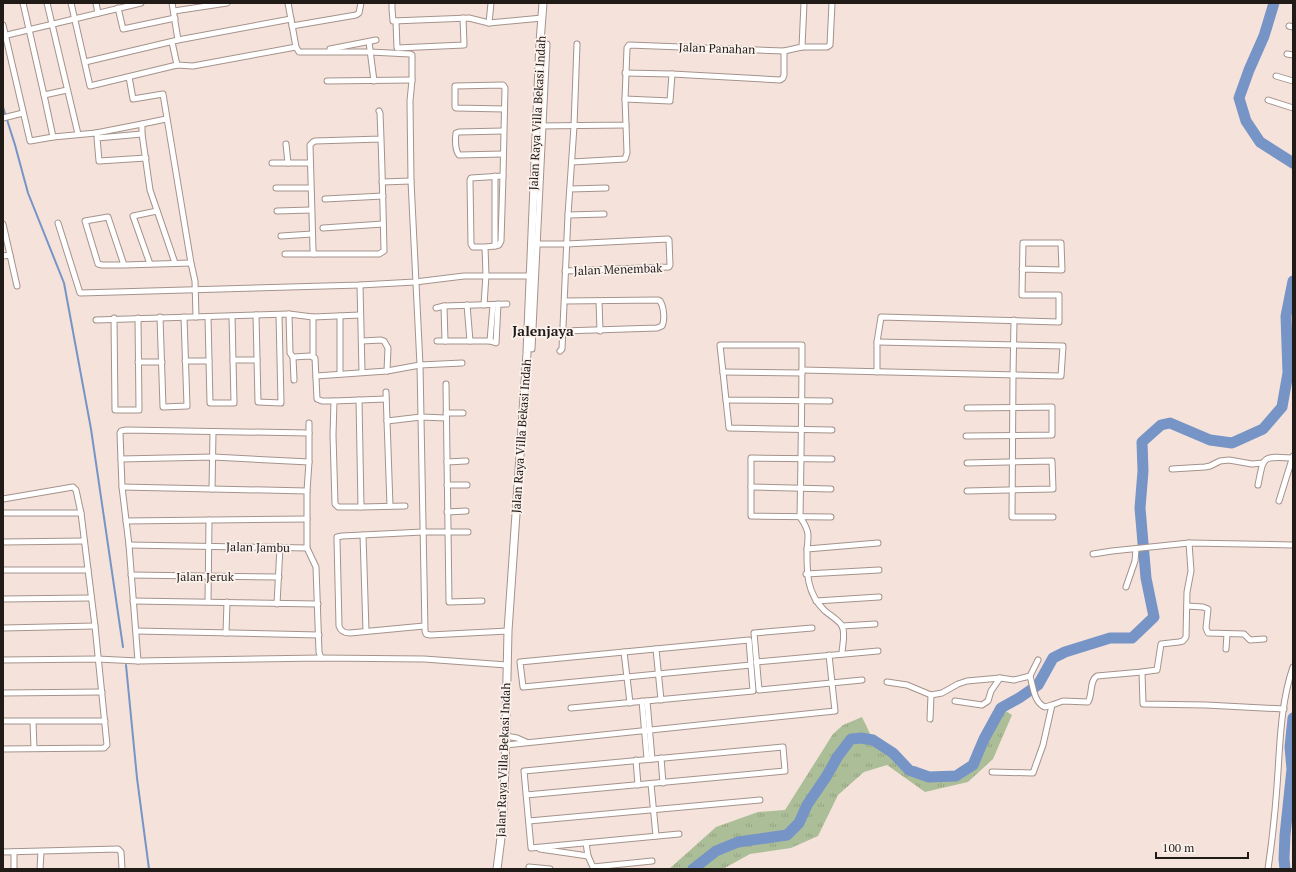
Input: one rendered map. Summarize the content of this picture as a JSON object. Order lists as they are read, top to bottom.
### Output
{
  "streets": {
    "main road": ["Jalan Raya Villa Bekasi Indah"],
    "street": [
      "Jalan Panahan",
      "Jalan Menembak",
      "Jalan Jambu",
      "Jalan Jeruk"
    ]
  },
  "districts": ["Jalenjaya"],
  "scale_bar": "100 m"
}
